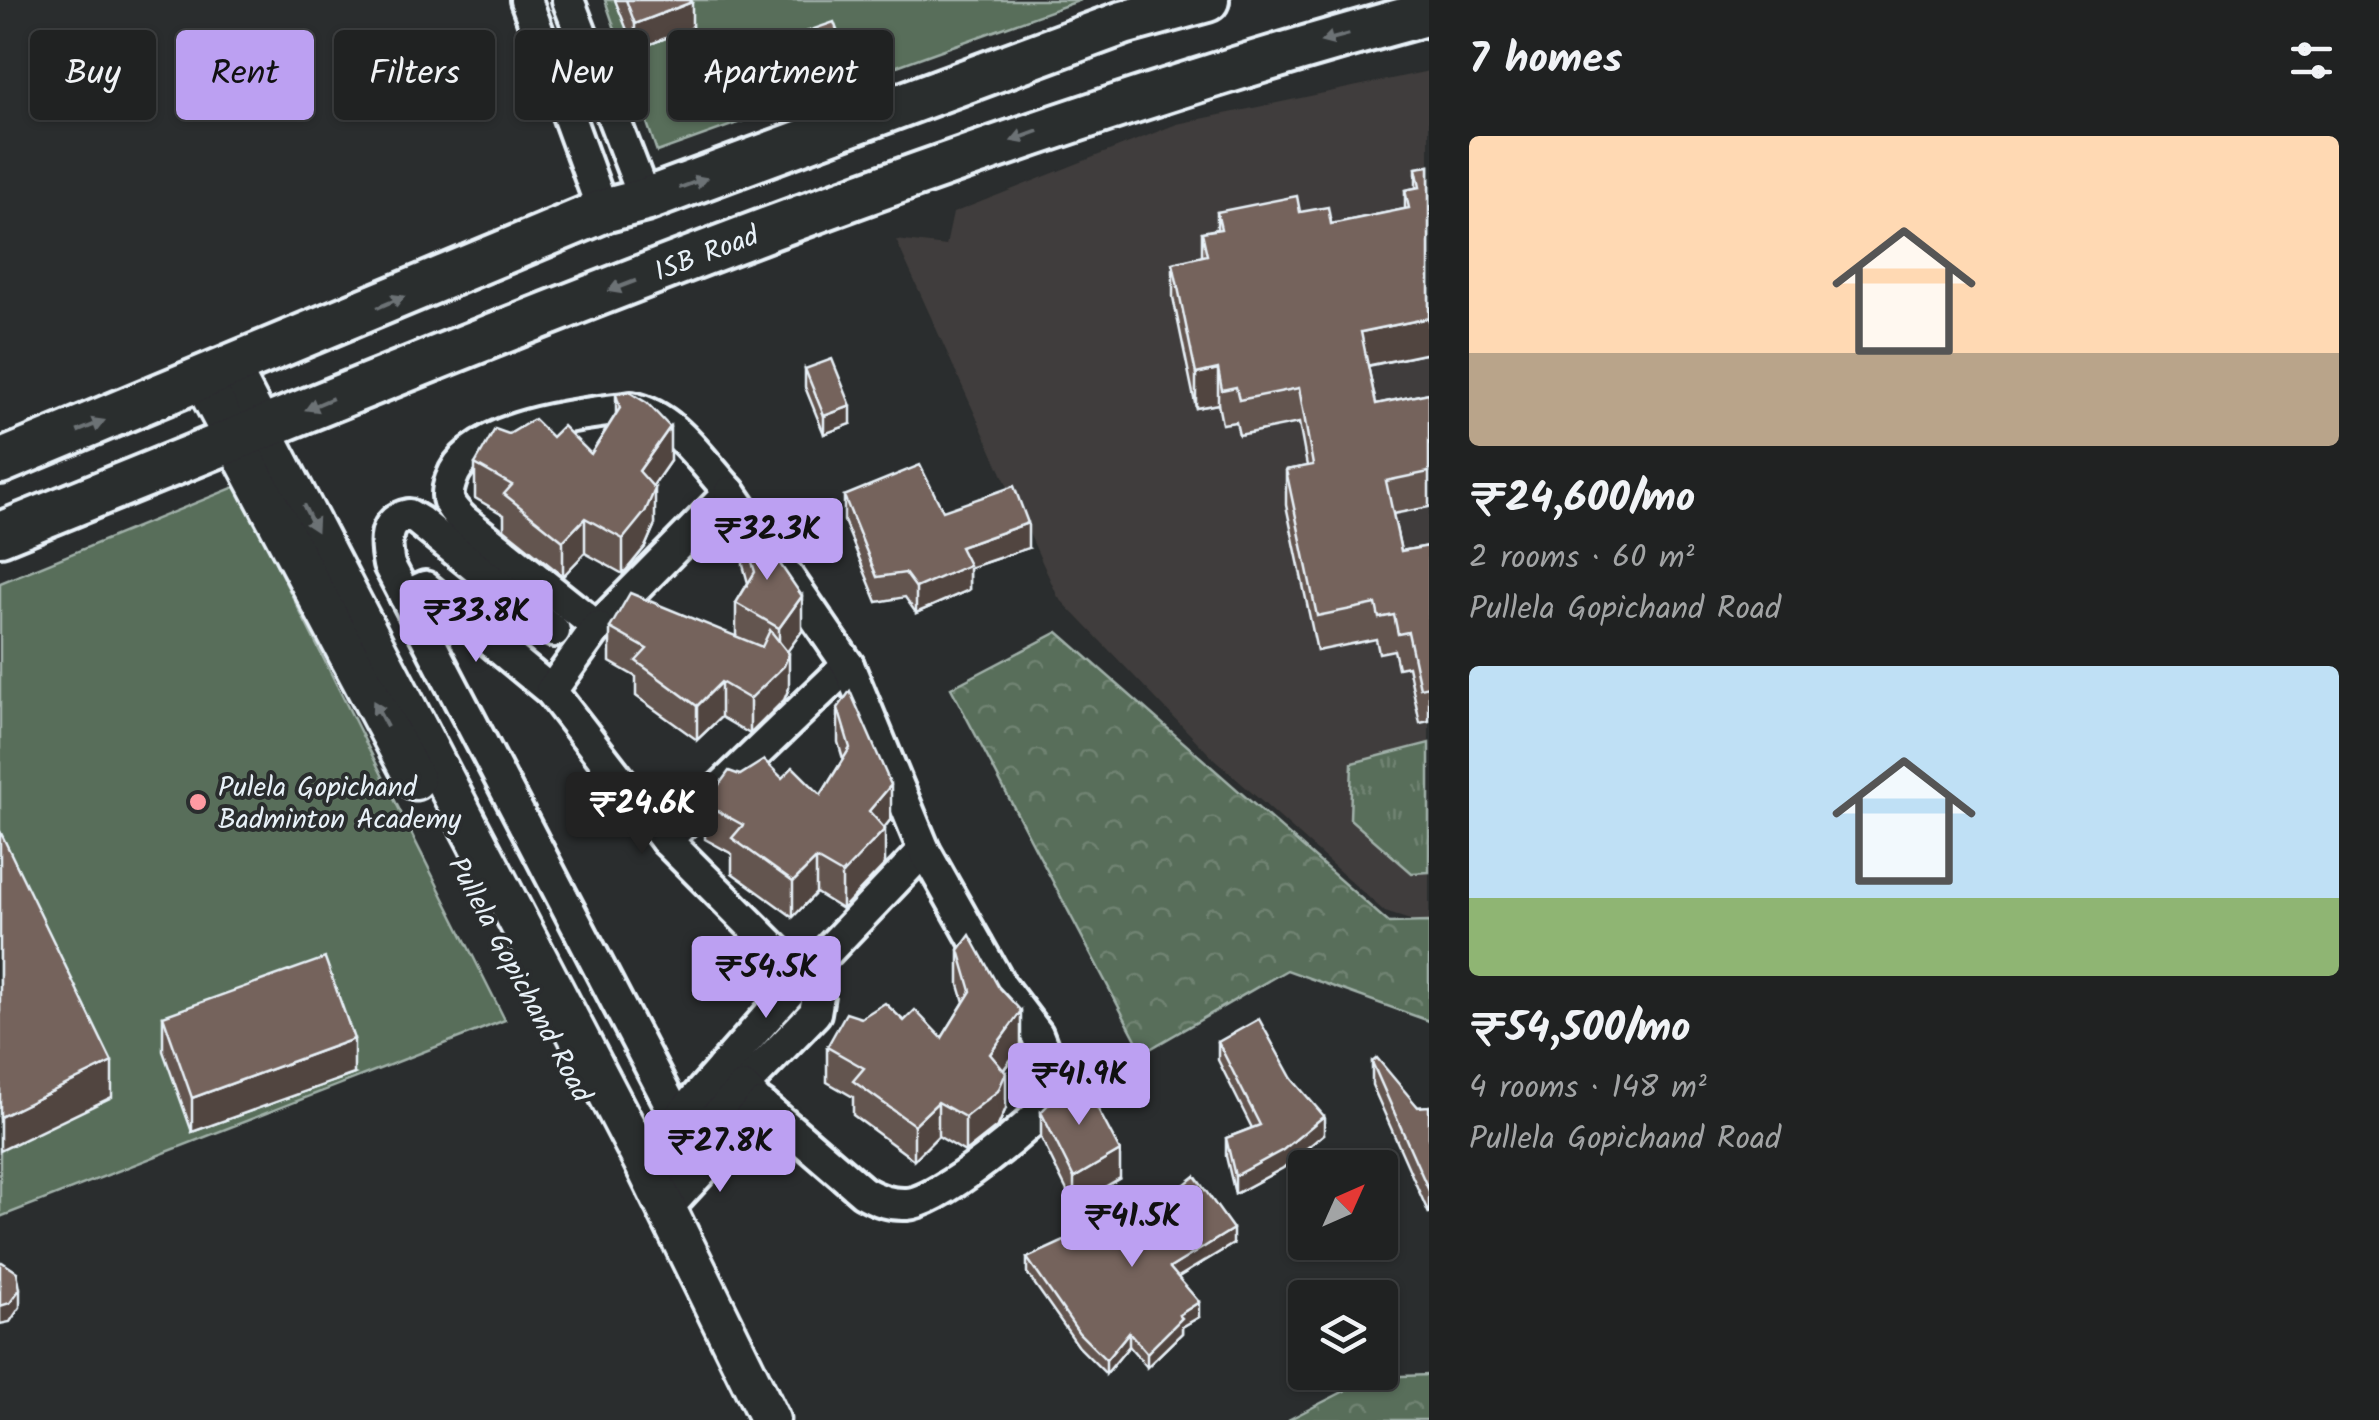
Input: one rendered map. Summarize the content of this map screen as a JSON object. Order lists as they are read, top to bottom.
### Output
{
  "streets": {
    "main road": ["ISB Road"],
    "street": ["Pullela Gopichand Road"]
  },
  "crossings": [
    ["ISB Road", "Pullela Gopichand Road"]
  ],
  "places": ["Pulela Gopichand Badminton Academy"],
  "north": "top right",
  "page": {
    "heading": "7 homes",
    "chip": [
      "Buy",
      "Rent",
      "Filters",
      "New",
      "Apartment"
    ],
    "list": [
      {
        "name": "₹24,600/mo",
        "note": "2 rooms · 60 m² · Pullela Gopichand Road"
      },
      {
        "name": "₹54,500/mo",
        "note": "4 rooms · 148 m² · Pullela Gopichand Road"
      }
    ],
    "price": [
      "₹32.3K",
      "₹33.8K",
      "₹24.6K",
      "₹54.5K",
      "₹41.9K",
      "₹27.8K",
      "₹41.5K"
    ]
  }
}
